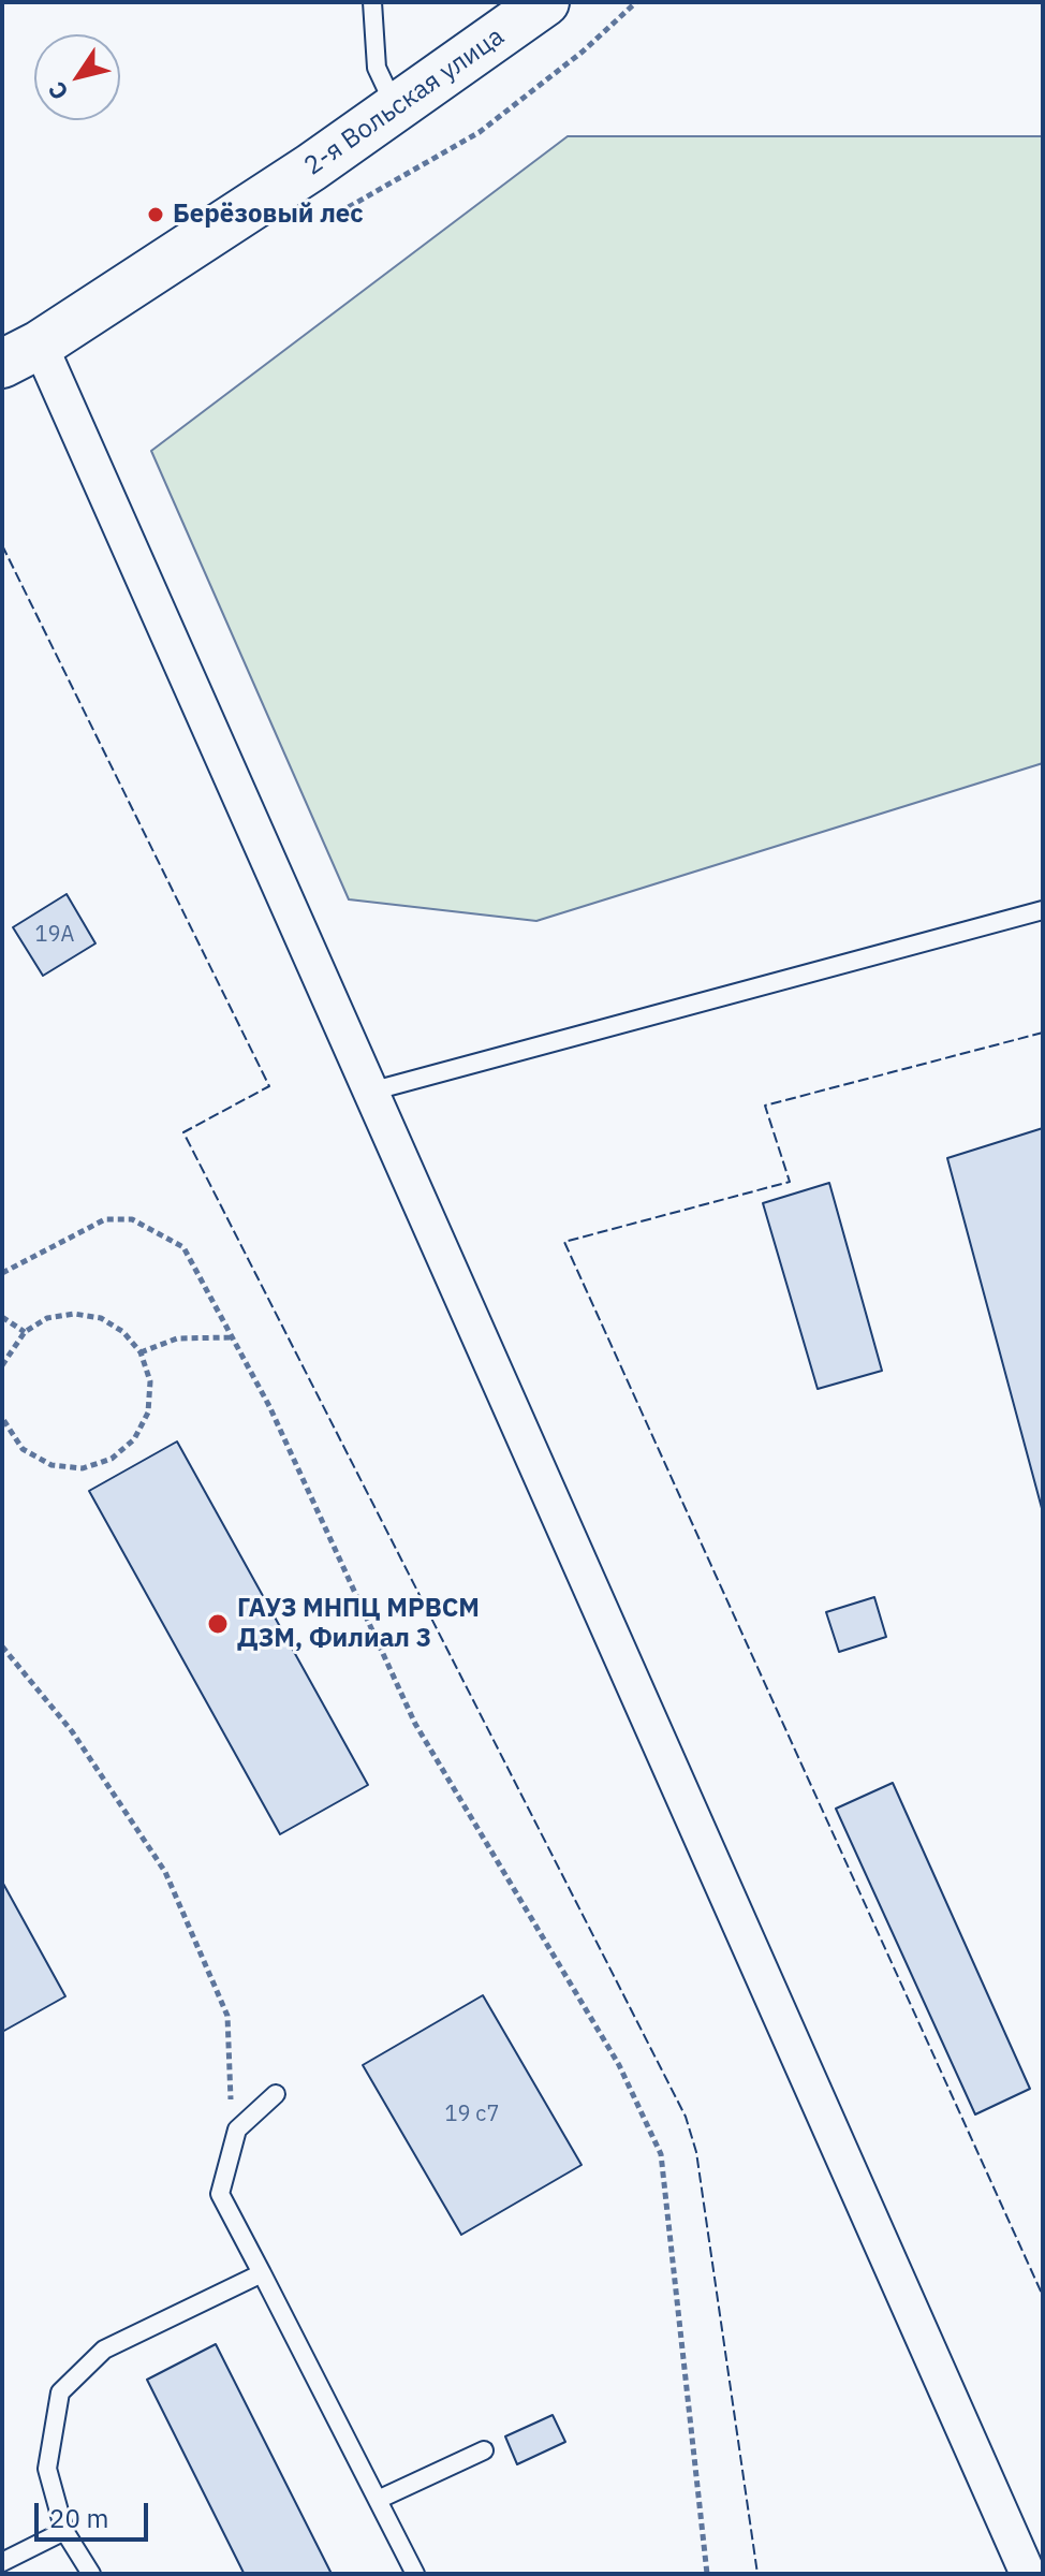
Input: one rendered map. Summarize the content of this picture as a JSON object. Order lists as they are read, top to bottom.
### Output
{
  "streets": {
    "main road": ["2-я Вольская улица"]
  },
  "places": ["Берёзовый лес", "ГАУЗ МНПЦ МРВСМ ДЗМ, Филиал 3"],
  "house_numbers": ["19А", "19 с7"],
  "scale_bar": "20 m",
  "north": "bottom left"
}
